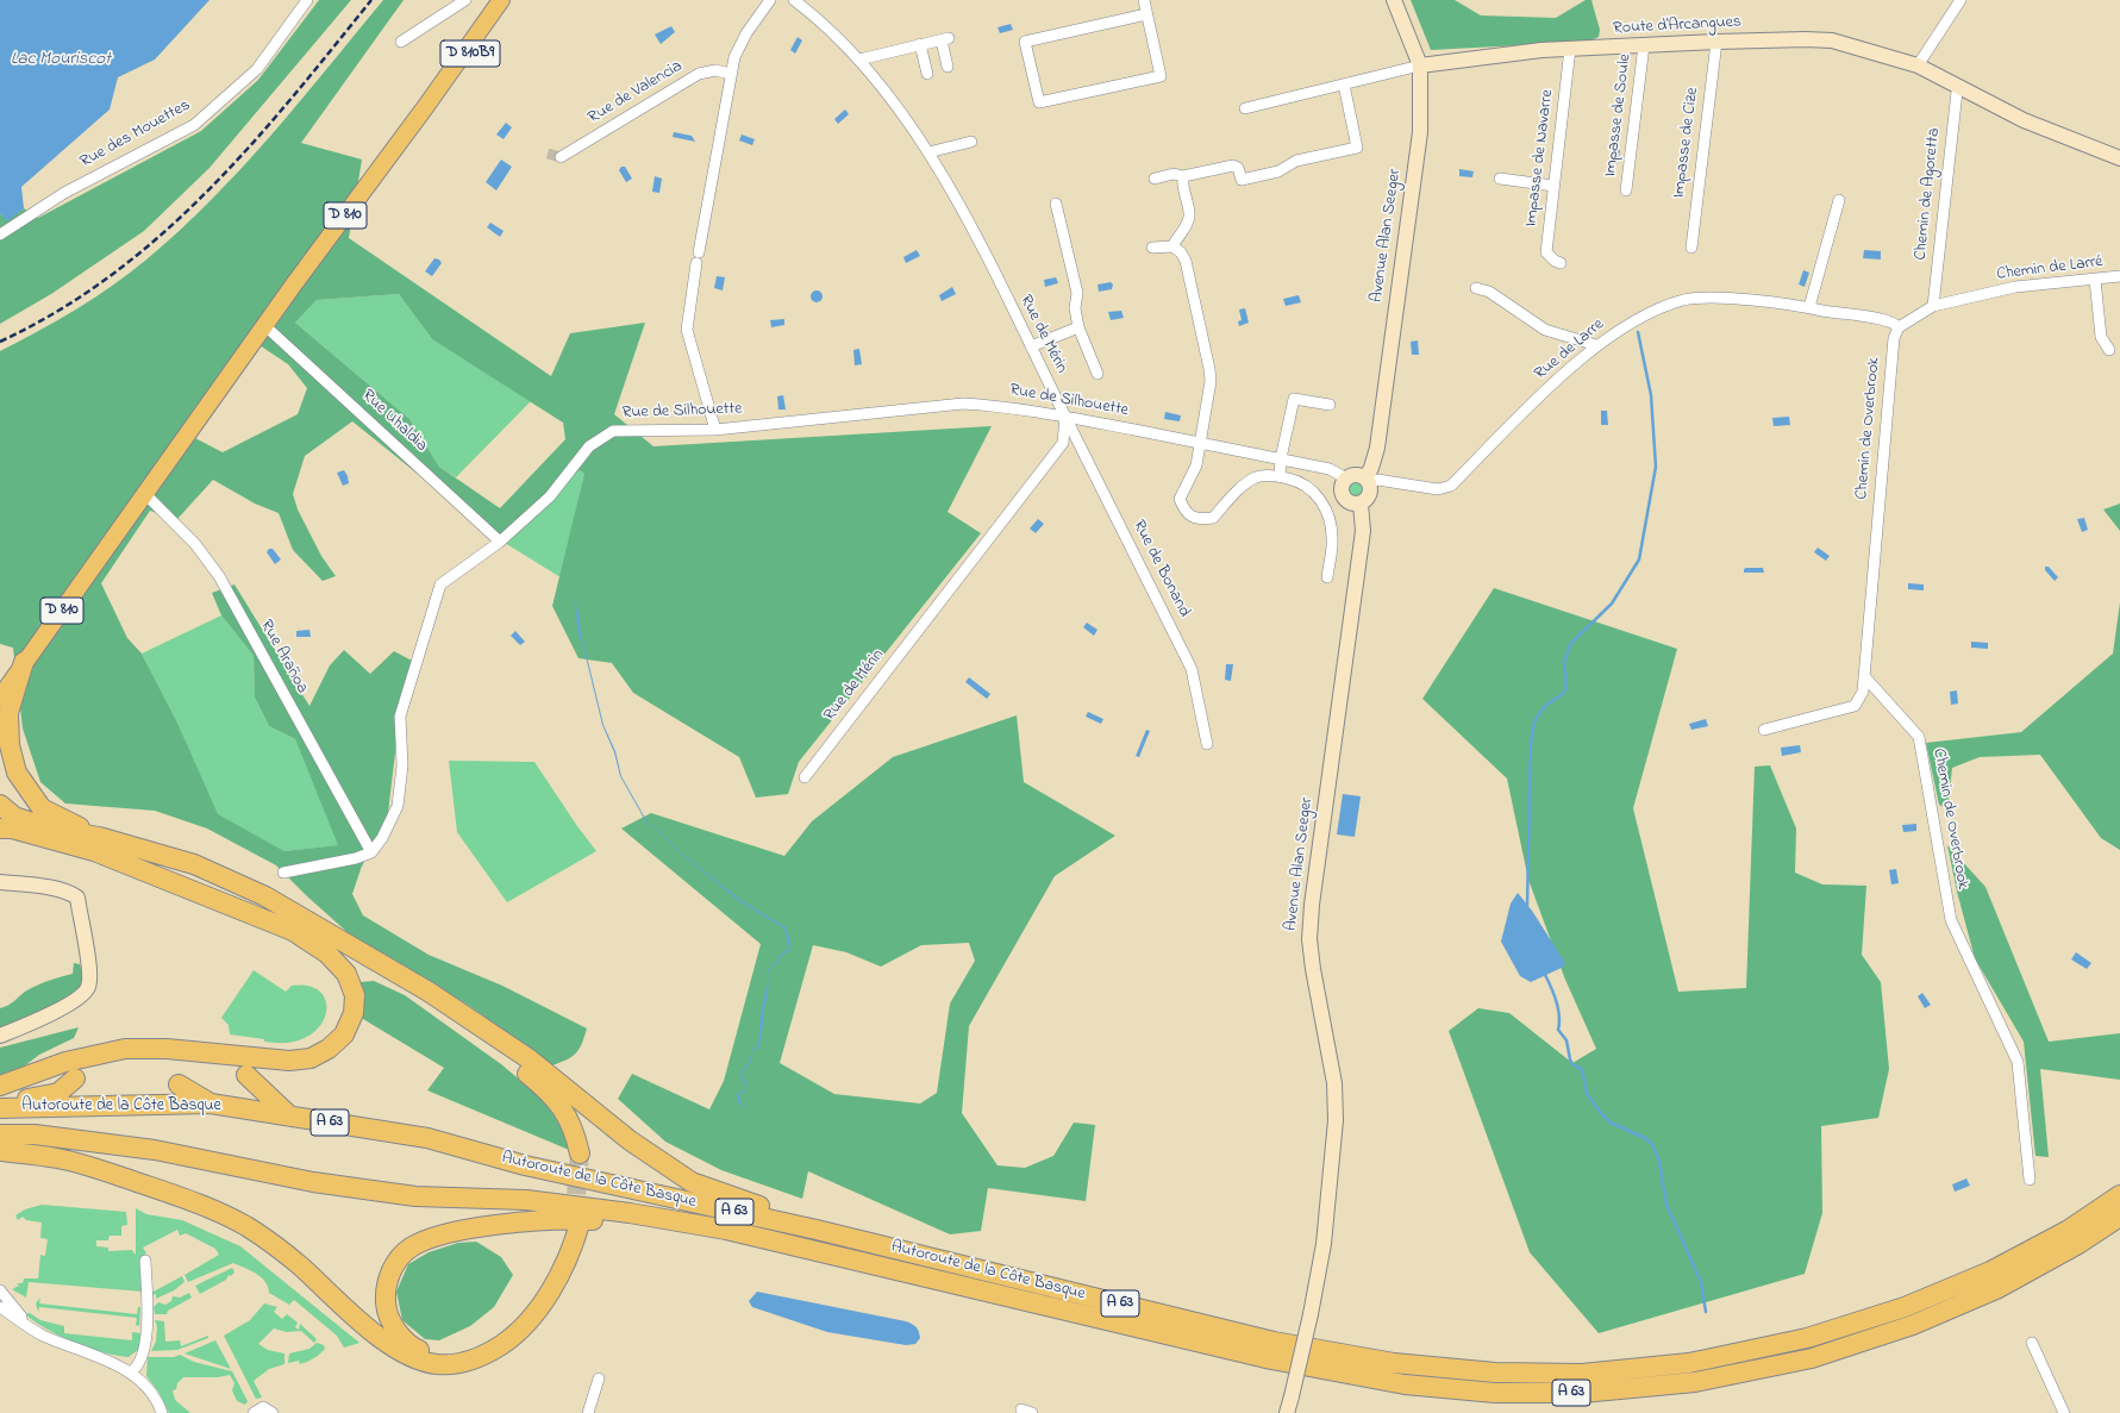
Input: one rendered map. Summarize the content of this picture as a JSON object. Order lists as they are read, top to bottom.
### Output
{
  "streets": {
    "highway": ["Autoroute de la Côte Basque", "A 63"],
    "main road": [
      "Route d'Arcangues",
      "D 810B9",
      "D 810",
      "Avenue Alan Seeger"
    ],
    "street": [
      "Rue de Valencia",
      "Impasse de Soule",
      "Rue des Mouettes",
      "Impasse de Cize",
      "Impasse de Navarre",
      "Chemin de Agoretta",
      "Chemin de Larré",
      "Rue de Mérin",
      "Rue de Larre",
      "Rue de Silhouette",
      "Rue Uhaldia",
      "Chemin de Overbrook",
      "Rue de Bonand",
      "Rue Arañoa"
    ]
  },
  "crossings": [
    ["Route d'Arcangues", "Impasse de Soule"],
    ["Route d'Arcangues", "Impasse de Cize"],
    ["Route d'Arcangues", "Impasse de Navarre"],
    ["Route d'Arcangues", "Chemin de Agoretta"],
    ["Route d'Arcangues", "Avenue Alan Seeger"],
    ["D 810B9", "D 810"],
    ["Chemin de Agoretta", "Chemin de Larré"],
    ["D 810", "Rue Uhaldia"],
    ["D 810", "Rue Arañoa"],
    ["Avenue Alan Seeger", "Rue de Larre"],
    ["Avenue Alan Seeger", "Rue de Silhouette"],
    ["Chemin de Larré", "Rue de Larre"],
    ["Chemin de Larré", "Chemin de Overbrook"],
    ["Rue de Mérin", "Rue de Silhouette"],
    ["Rue de Mérin", "Rue de Bonand"],
    ["Rue de Larre", "Rue de Silhouette"],
    ["Rue de Larre", "Chemin de Overbrook"],
    ["Rue de Silhouette", "Rue Uhaldia"],
    ["Rue de Silhouette", "Rue de Bonand"],
    ["Rue de Silhouette", "Rue Arañoa"]
  ],
  "water": ["Lac Mouriscot"]
}
